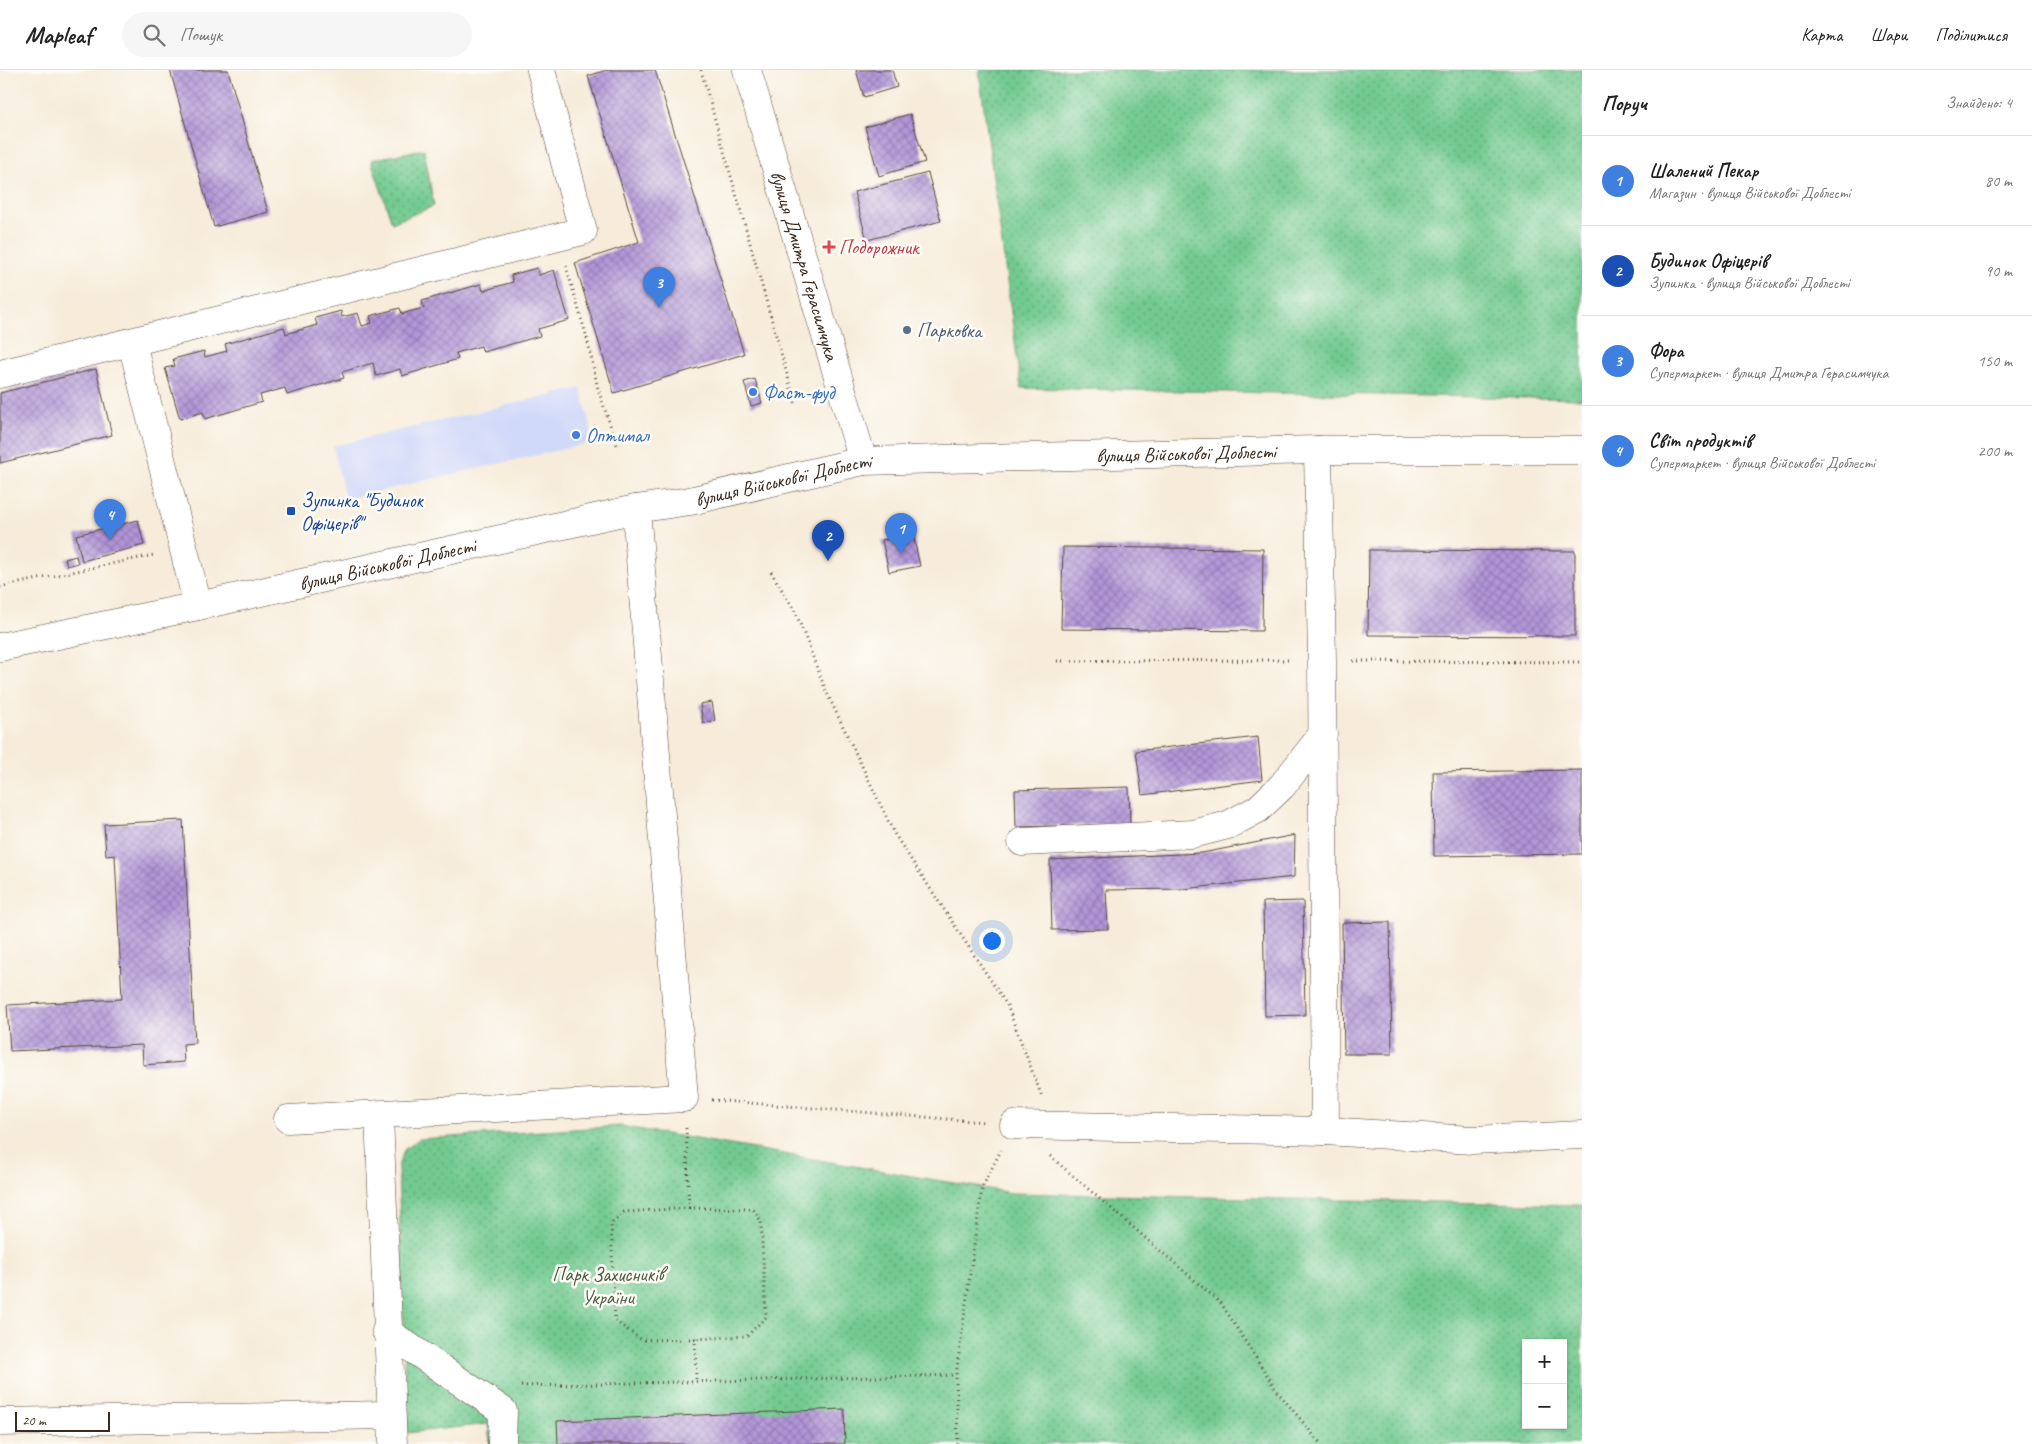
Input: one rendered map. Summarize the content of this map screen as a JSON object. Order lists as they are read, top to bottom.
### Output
{
  "streets": {
    "street": ["вулиця Дмитра Герасимчука", "вулиця Військової Доблесті"]
  },
  "crossings": [
    ["вулиця Дмитра Герасимчука", "вулиця Військової Доблесті"]
  ],
  "parks": ["Парк Захисників України"],
  "places": {
    "health": ["Подорожник"],
    "other": ["Парковка", "Фаст-фуд", "Оптимал"],
    "transit": ["Зупинка \"Будинок Офіцерів\""]
  },
  "scale_bar": "20 m",
  "page": {
    "header": "Mapleaf",
    "search": "Пошук",
    "nav": ["Карта", "Шари", "Поділитися"],
    "heading": ["Поруч", "Знайдено: 4"],
    "list": [
      {
        "mark": "1",
        "name": "Шалений Пекар",
        "note": "Магазин · вулиця Військової Доблесті",
        "value": "80 m"
      },
      {
        "mark": "2",
        "name": "Будинок Офіцерів",
        "note": "Зупинка · вулиця Військової Доблесті",
        "value": "90 m"
      },
      {
        "mark": "3",
        "name": "Фора",
        "note": "Супермаркет · вулиця Дмитра Герасимчука",
        "value": "150 m"
      },
      {
        "mark": "4",
        "name": "Світ продуктів",
        "note": "Супермаркет · вулиця Військової Доблесті",
        "value": "200 m"
      }
    ],
    "pins": [
      "3",
      "4",
      "1",
      "2"
    ],
    "map_buttons": ["+", "−"],
    "scale": "20 m"
  }
}
